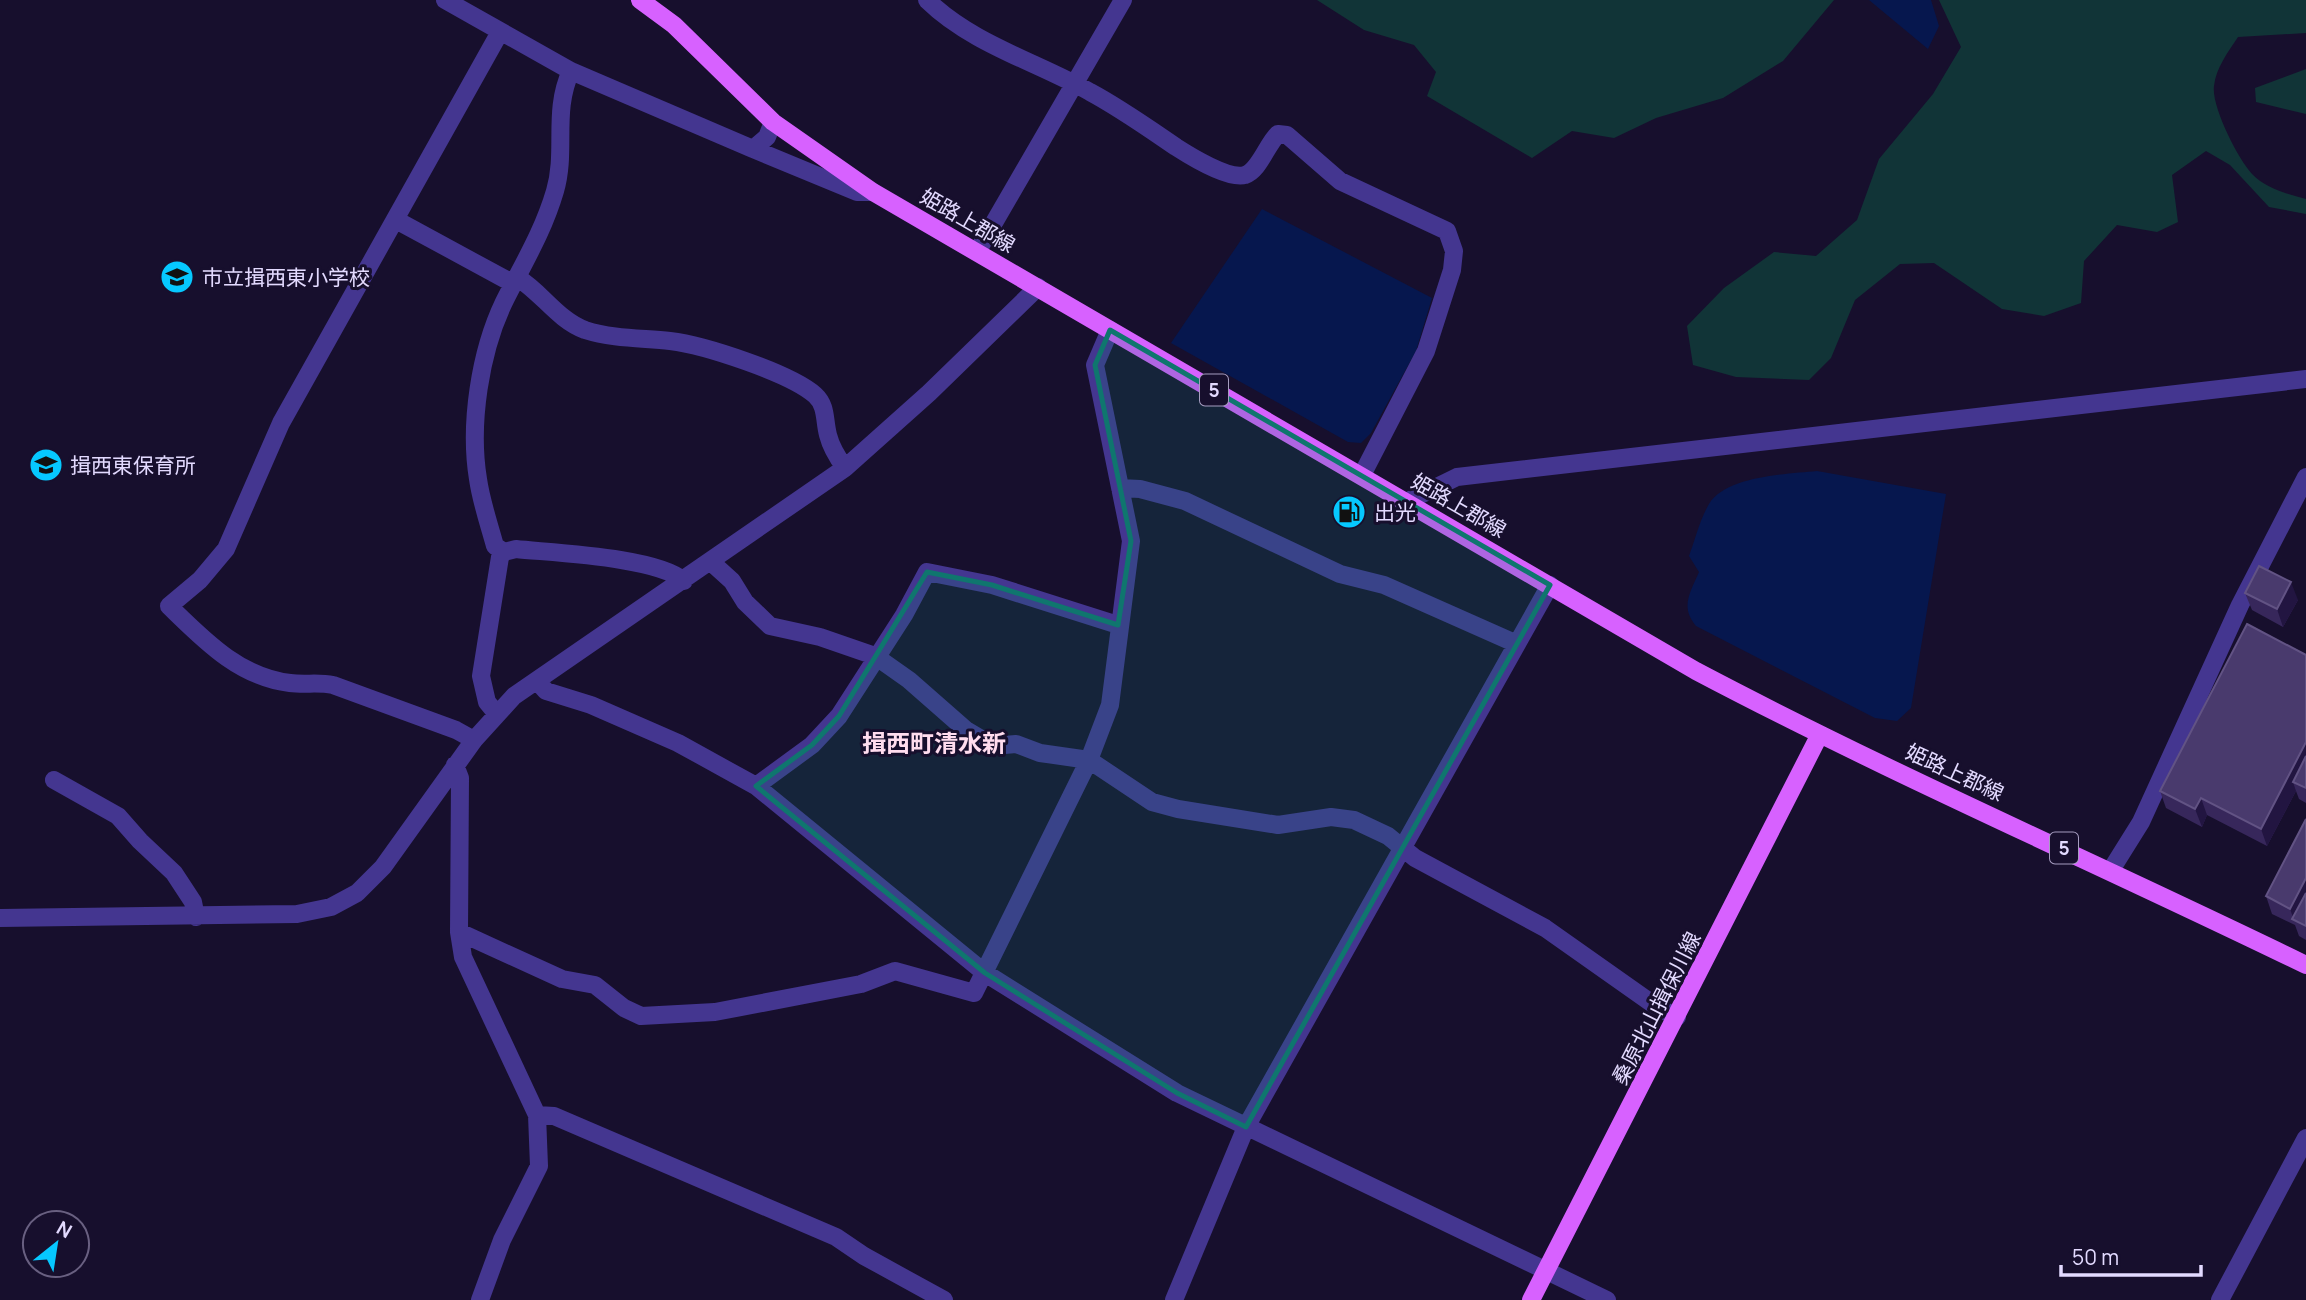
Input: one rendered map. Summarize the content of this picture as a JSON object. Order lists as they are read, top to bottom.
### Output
{
  "streets": {
    "main road": ["姫路上郡線", "5", "桑原北山揖保川線"]
  },
  "crossings": [
    ["姫路上郡線", "桑原北山揖保川線"]
  ],
  "districts": ["揖西町清水新"],
  "places": {
    "school or university": ["市立揖西東小学校", "揖西東保育所"],
    "fuel station": ["出光"]
  },
  "scale_bar": "50 m",
  "north": "top right"
}
